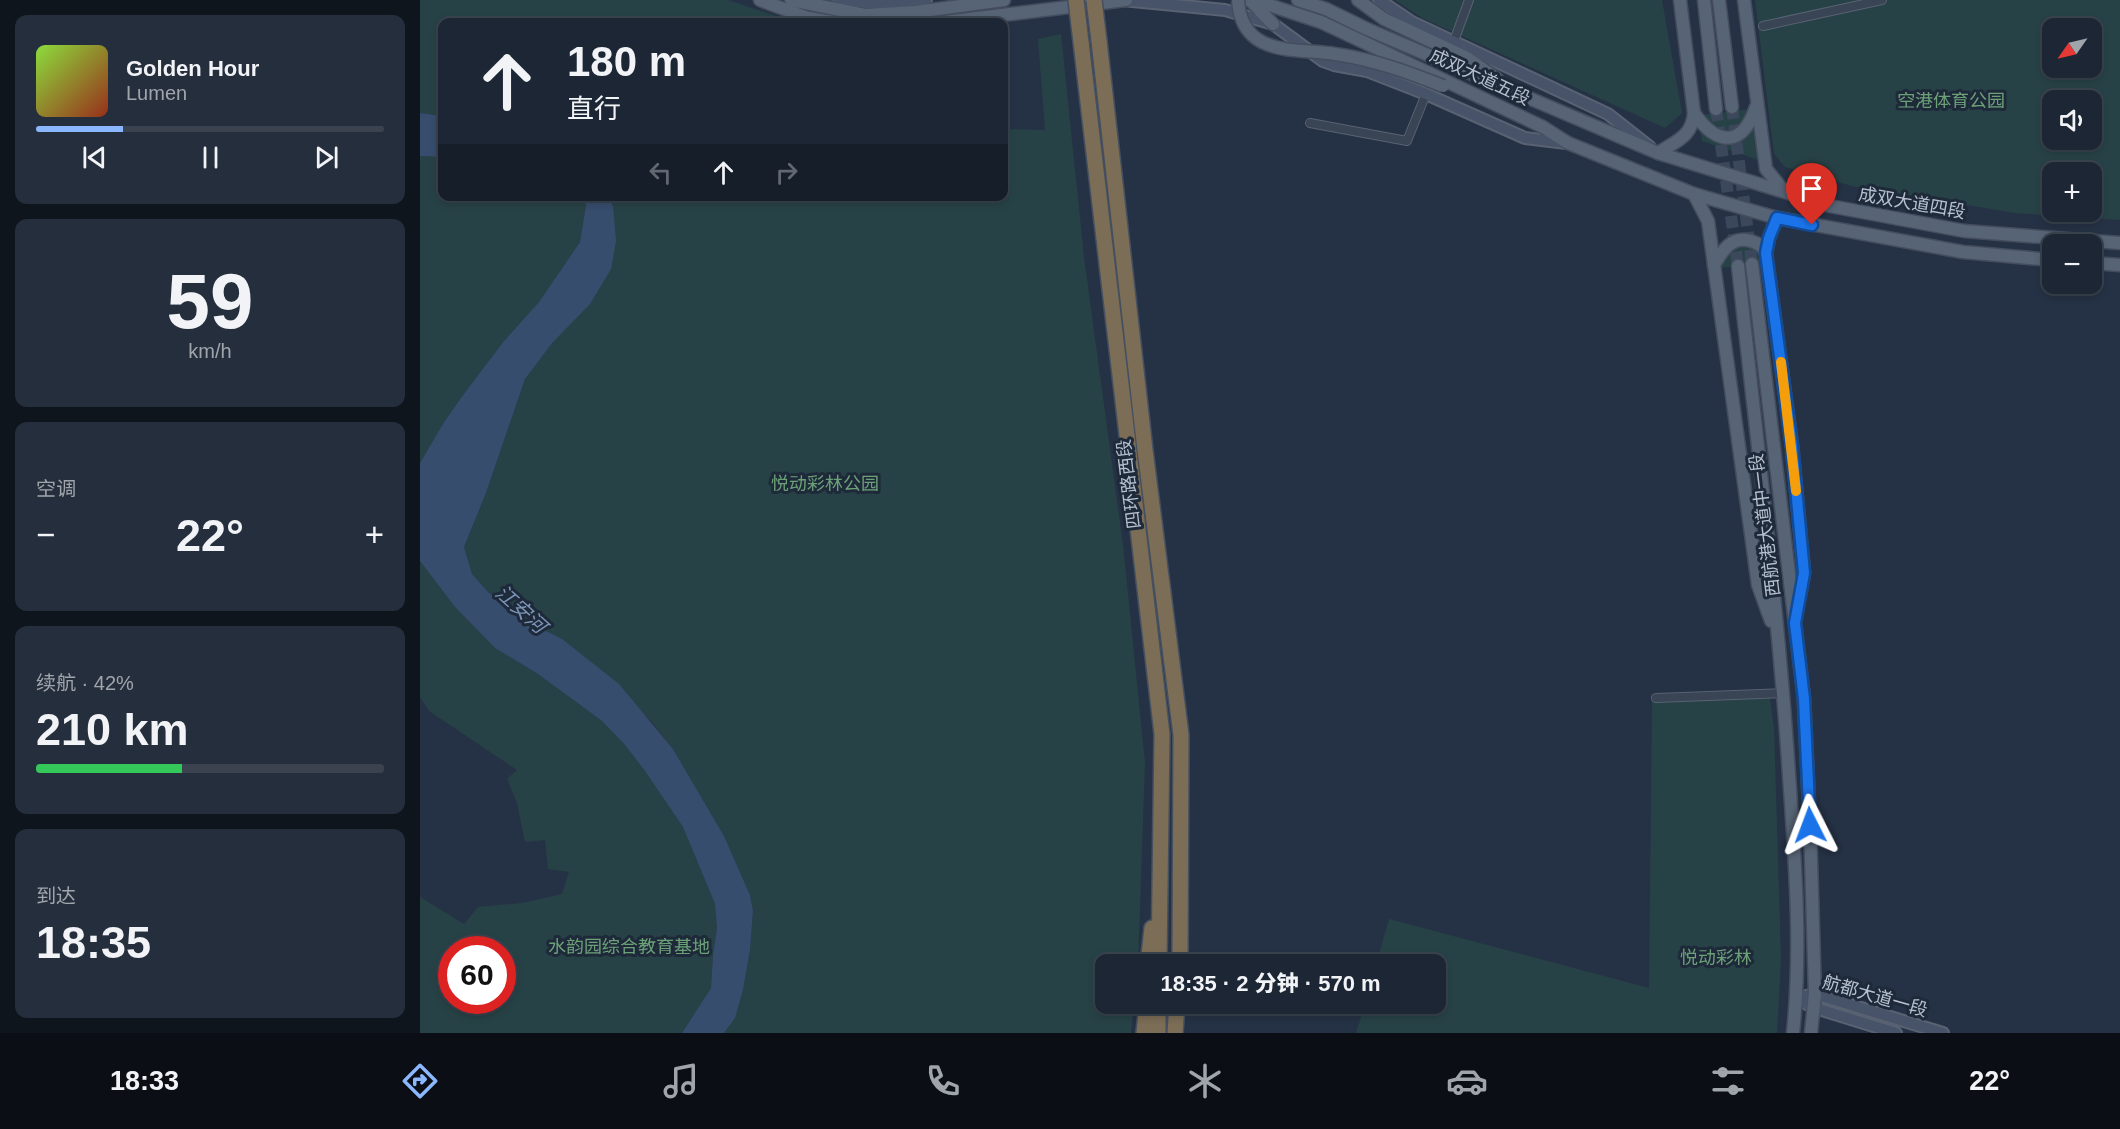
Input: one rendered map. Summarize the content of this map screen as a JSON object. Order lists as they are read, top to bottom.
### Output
{
  "streets": {
    "highway": ["四环路西段"],
    "main road": ["成双大道五段", "成双大道四段", "西航港大道中一段"],
    "street": ["航都大道一段"]
  },
  "crossings": [
    ["成双大道五段", "成双大道四段"],
    ["西航港大道中一段", "航都大道一段"]
  ],
  "water": ["江安河"],
  "parks": [
    "空港体育公园",
    "悦动彩林公园",
    "水韵园综合教育基地",
    "悦动彩林"
  ],
  "north": "bottom left",
  "page": {
    "map_buttons": ["+", "−"],
    "turn": ["180 m", "直行"],
    "song": ["Golden Hour", "Lumen"],
    "tile": [
      ["59", "km/h"],
      "空调",
      ["续航 · 42%", "210 km"],
      ["到达", "18:35"]
    ],
    "heat": ["−", "22°", "+"],
    "limit": "60",
    "trip": "18:35 · 2 分钟 · 570 m",
    "tabs": ["18:33", "22°"]
  }
}
